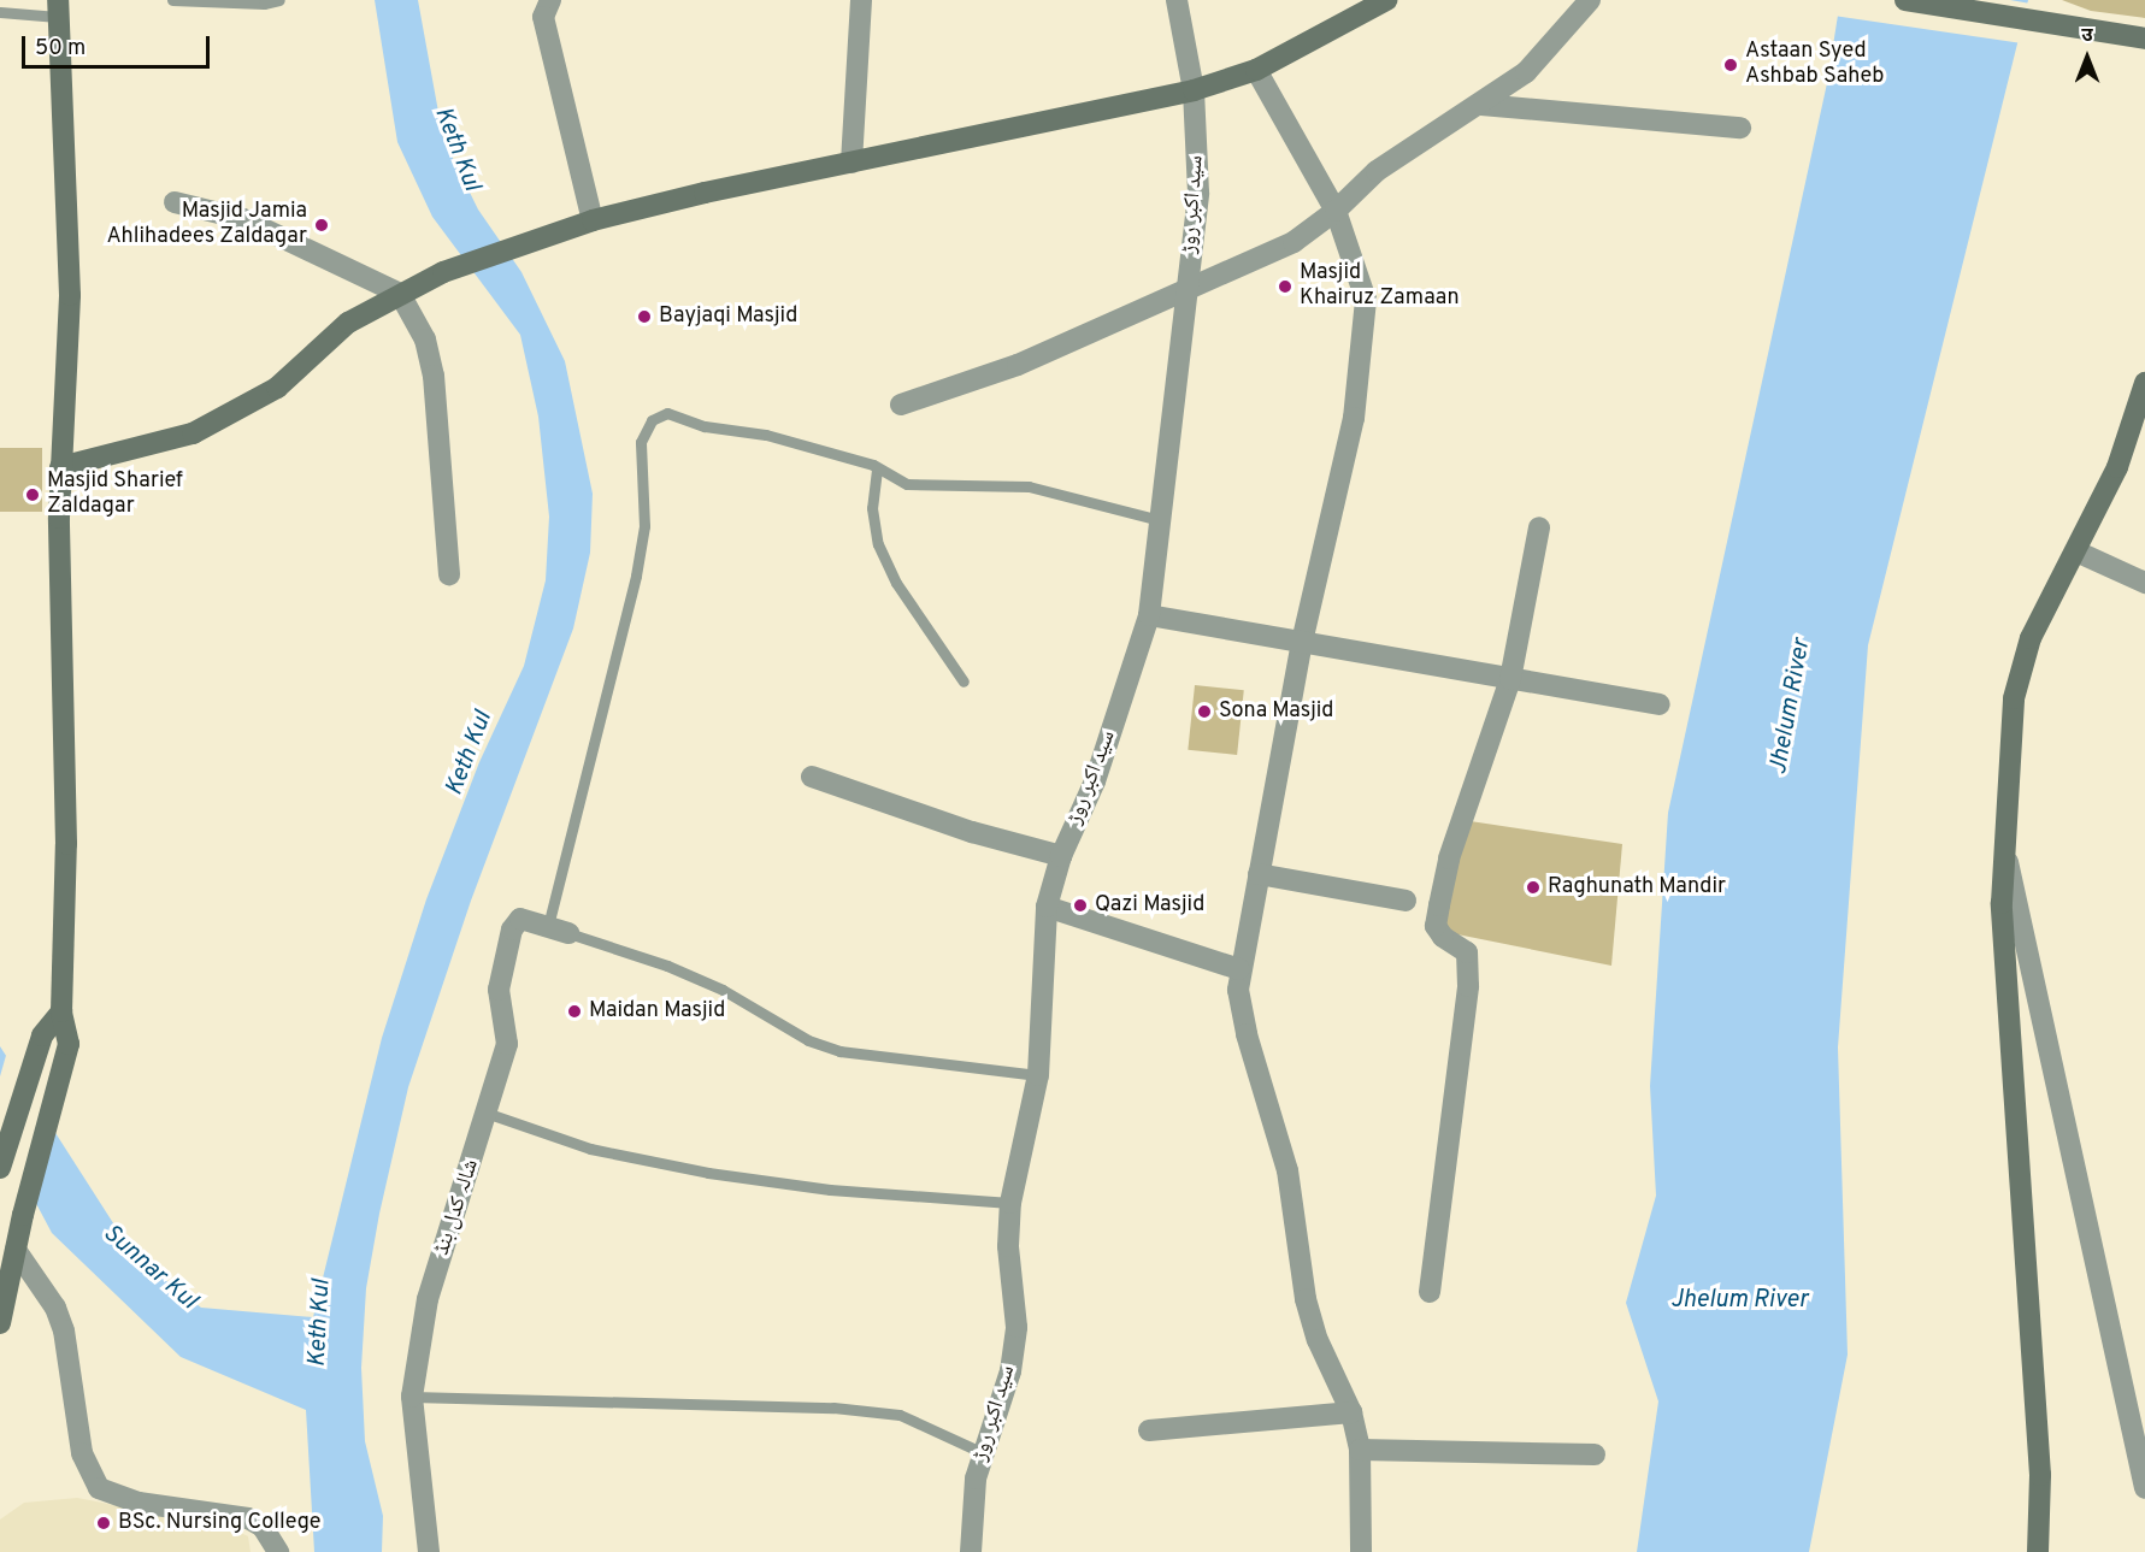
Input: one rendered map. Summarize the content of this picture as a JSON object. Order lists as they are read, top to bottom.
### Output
{
  "streets": {
    "street": ["سید اکبر روڑ", "شالہ کدل بنڈ"]
  },
  "water": ["Keth Kul", "Jhelum River", "Sunnar Kul"],
  "places": [
    "Astaan Syed Ashbab Saheb",
    "Masjid Jamia Ahlihadees Zaldagar",
    "Masjid Khairuz Zamaan",
    "Bayjaqi Masjid",
    "Masjid Sharief Zaldagar",
    "Sona Masjid",
    "Raghunath Mandir",
    "Qazi Masjid",
    "Maidan Masjid",
    "BSc. Nursing College"
  ],
  "scale_bar": "50 m",
  "north": "top"
}
